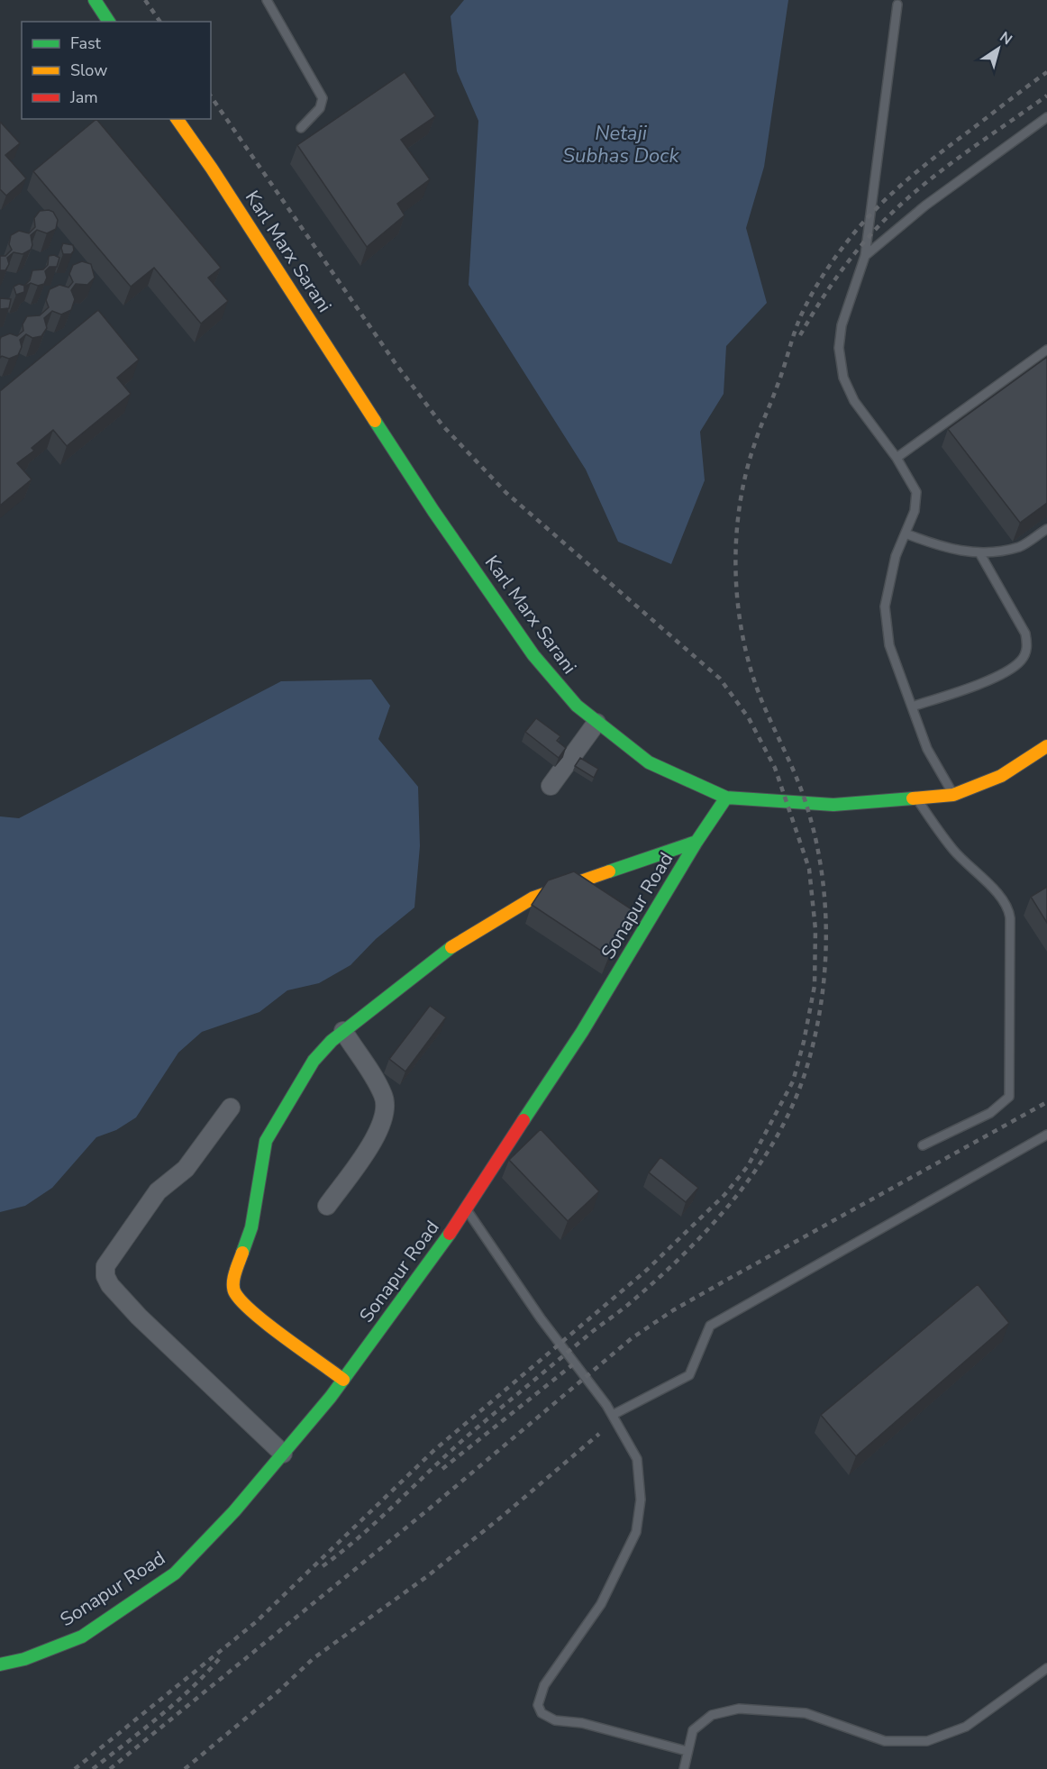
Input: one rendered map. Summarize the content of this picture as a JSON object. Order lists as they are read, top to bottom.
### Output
{
  "streets": {
    "street": ["Karl Marx Sarani", "Sonapur Road"]
  },
  "crossings": [
    ["Karl Marx Sarani", "Sonapur Road"]
  ],
  "water": ["Netaji Subhas Dock"],
  "legend": ["Fast", "Slow", "Jam"],
  "north": "top right"
}
